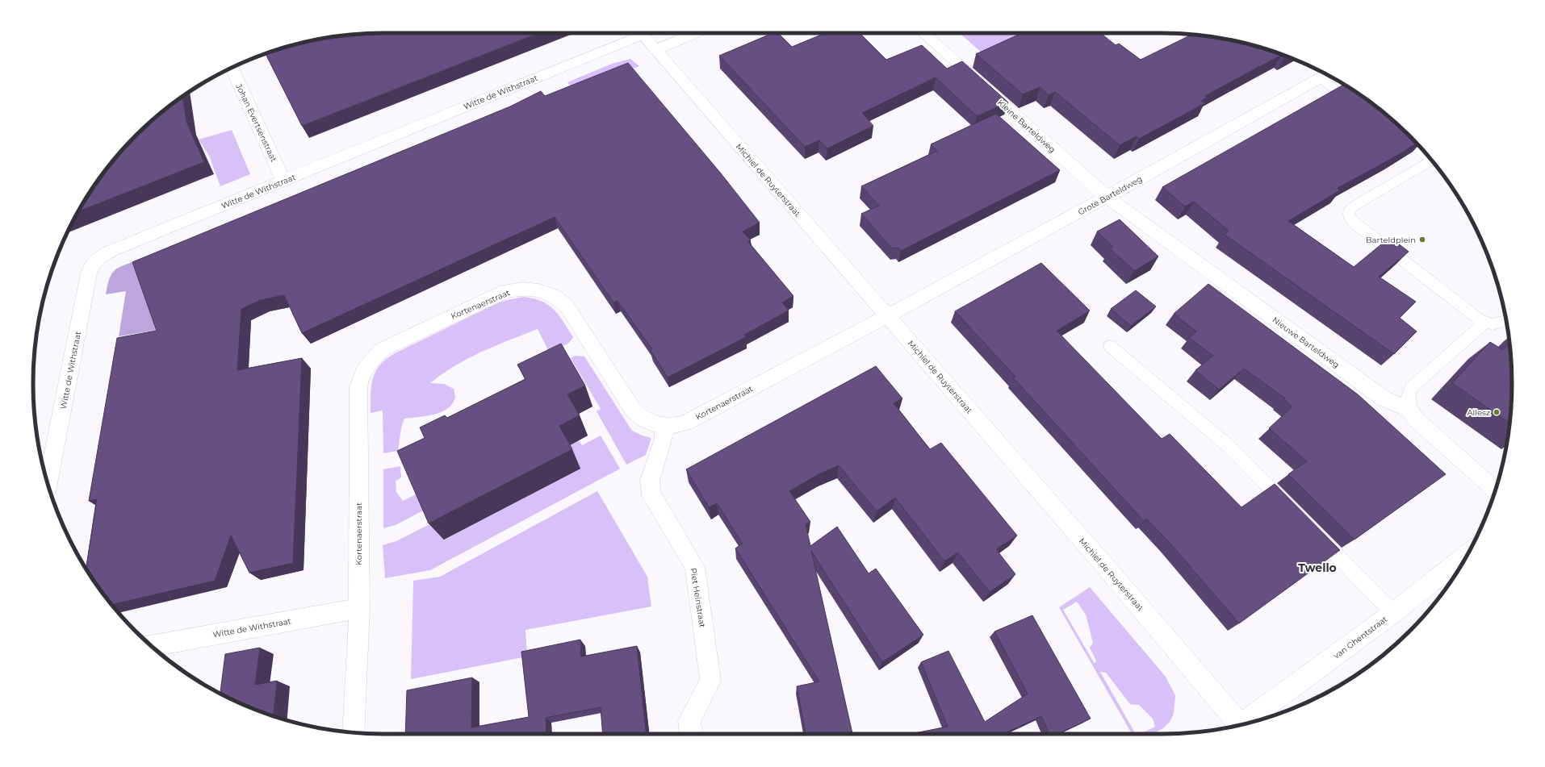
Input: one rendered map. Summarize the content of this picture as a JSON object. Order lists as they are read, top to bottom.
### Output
{
  "streets": {
    "street": [
      "Witte de Withstraat",
      "Johan Evertsenstraat",
      "Kleine Barteldweg",
      "Michiel de Ruyterstraat",
      "Grote Barteldweg",
      "Kortenaerstraat",
      "Nieuwe Barteldweg",
      "Piet Heinstraat",
      "van Ghentstraat"
    ]
  },
  "crossings": [
    ["Witte de Withstraat", "Johan Evertsenstraat"],
    ["Witte de Withstraat", "Kortenaerstraat"],
    ["Kleine Barteldweg", "Grote Barteldweg"],
    ["Kleine Barteldweg", "Nieuwe Barteldweg"],
    ["Michiel de Ruyterstraat", "Grote Barteldweg"],
    ["Michiel de Ruyterstraat", "Kortenaerstraat"],
    ["Grote Barteldweg", "Kortenaerstraat"],
    ["Grote Barteldweg", "Nieuwe Barteldweg"],
    ["Kortenaerstraat", "Piet Heinstraat"]
  ],
  "districts": ["Twello"],
  "places": ["Barteldplein", "Allesz"]
}
